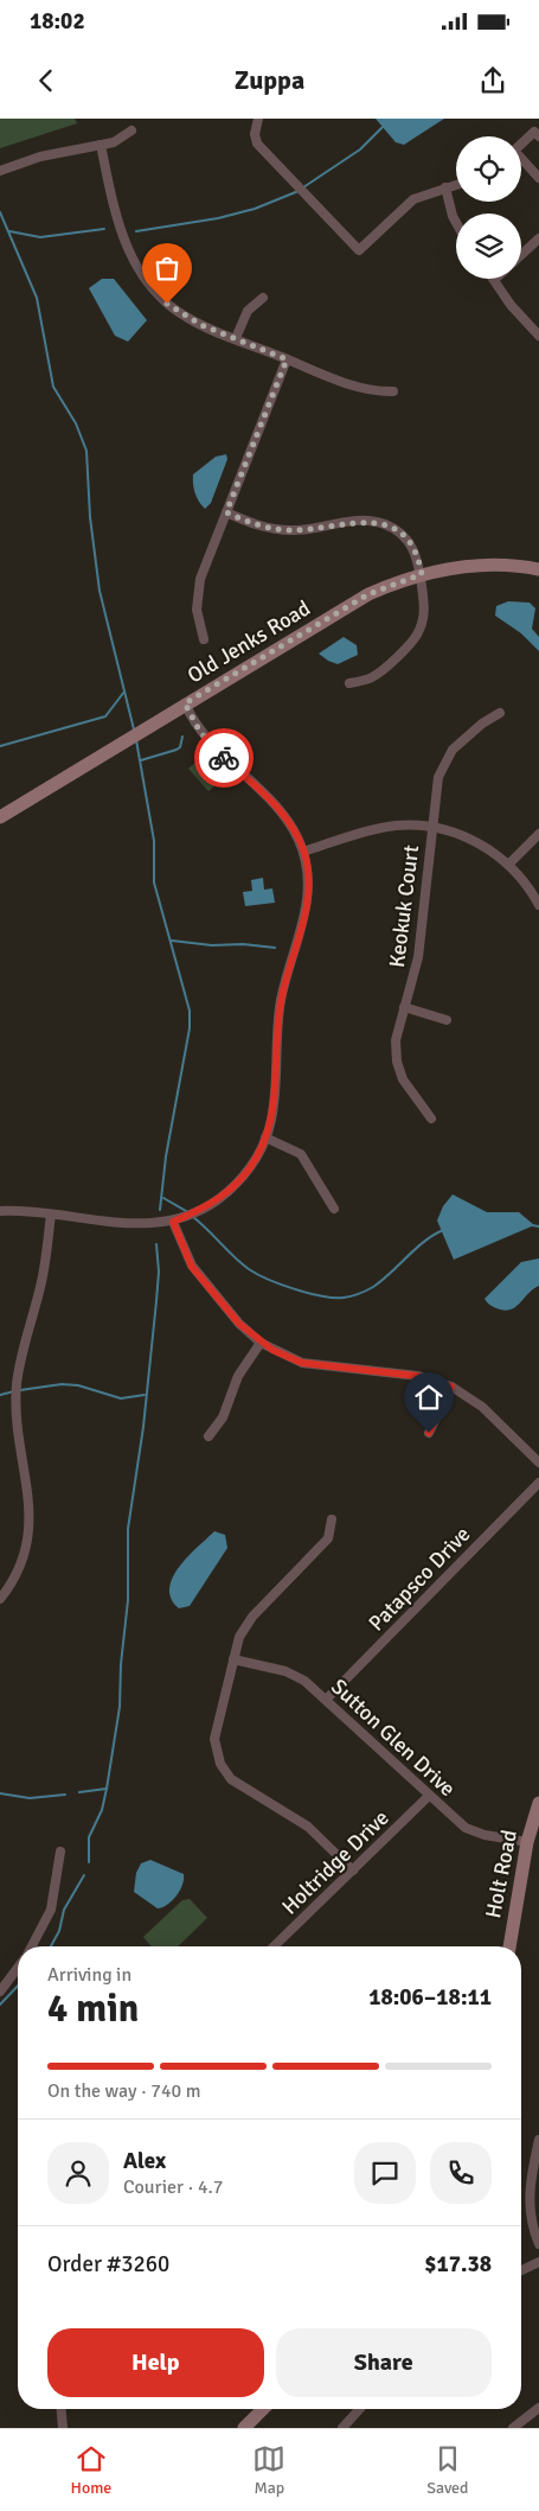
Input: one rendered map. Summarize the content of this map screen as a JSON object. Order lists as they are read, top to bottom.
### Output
{
  "streets": {
    "street": [
      "Old Jenks Road",
      "Keokuk Court",
      "Patapsco Drive",
      "Sutton Glen Drive",
      "Holtridge Drive",
      "Holt Road"
    ]
  },
  "crossings": [
    ["Patapsco Drive", "Sutton Glen Drive"],
    ["Sutton Glen Drive", "Holtridge Drive"],
    ["Sutton Glen Drive", "Holt Road"]
  ],
  "page": {
    "status": "18:02",
    "header": "Zuppa",
    "heading": ["4 min", "Arriving in", "18:06–18:11"],
    "panel": [
      "Alex",
      "Courier · 4.7",
      "Order #3260",
      "$17.38"
    ],
    "bar": "On the way · 740 m",
    "buttons": ["Help", "Share"],
    "tabs": ["Home", "Map", "Saved"]
  }
}
